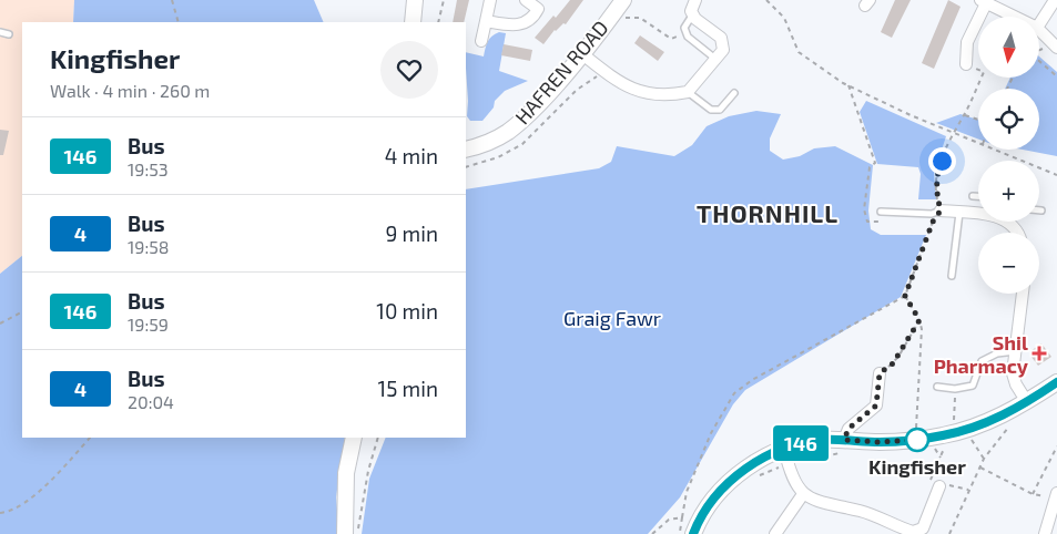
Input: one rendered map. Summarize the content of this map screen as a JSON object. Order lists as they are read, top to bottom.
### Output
{
  "streets": {
    "street": ["HAFREN ROAD"]
  },
  "districts": ["THORNHILL"],
  "parks": ["Graig Fawr"],
  "places": {
    "health": ["Shil Pharmacy"],
    "other": ["Kingfisher"]
  },
  "lines": ["bus line 146"],
  "north": "bottom",
  "page": {
    "on_map": "146",
    "map_buttons": ["+", "−"],
    "heading": ["Kingfisher", "Walk · 4 min · 260 m"],
    "list": [
      {
        "mark": "146",
        "name": "Bus",
        "note": "19:53",
        "value": "4 min"
      },
      {
        "mark": "4",
        "name": "Bus",
        "note": "19:58",
        "value": "9 min"
      },
      {
        "mark": "146",
        "name": "Bus",
        "note": "19:59",
        "value": "10 min"
      },
      {
        "mark": "4",
        "name": "Bus",
        "note": "20:04",
        "value": "15 min"
      }
    ]
  }
}
